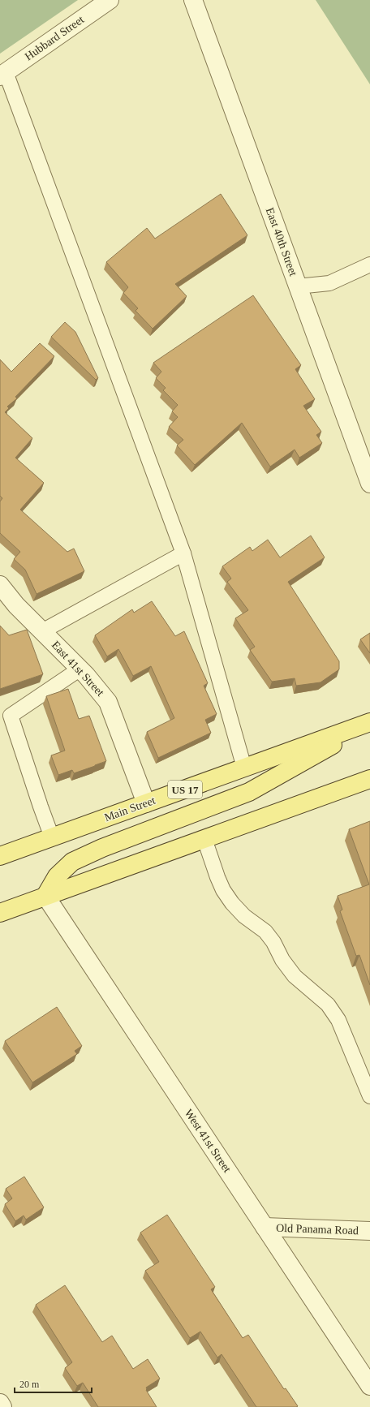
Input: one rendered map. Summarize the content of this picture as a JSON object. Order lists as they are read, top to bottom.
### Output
{
  "streets": {
    "main road": ["US 17", "Main Street"],
    "street": [
      "Hubbard Street",
      "East 40th Street",
      "East 41st Street",
      "West 41st Street",
      "Old Panama Road"
    ]
  },
  "crossings": [
    ["East 41st Street", "Main Street"],
    ["West 41st Street", "Old Panama Road"]
  ],
  "scale_bar": "20 m"
}
